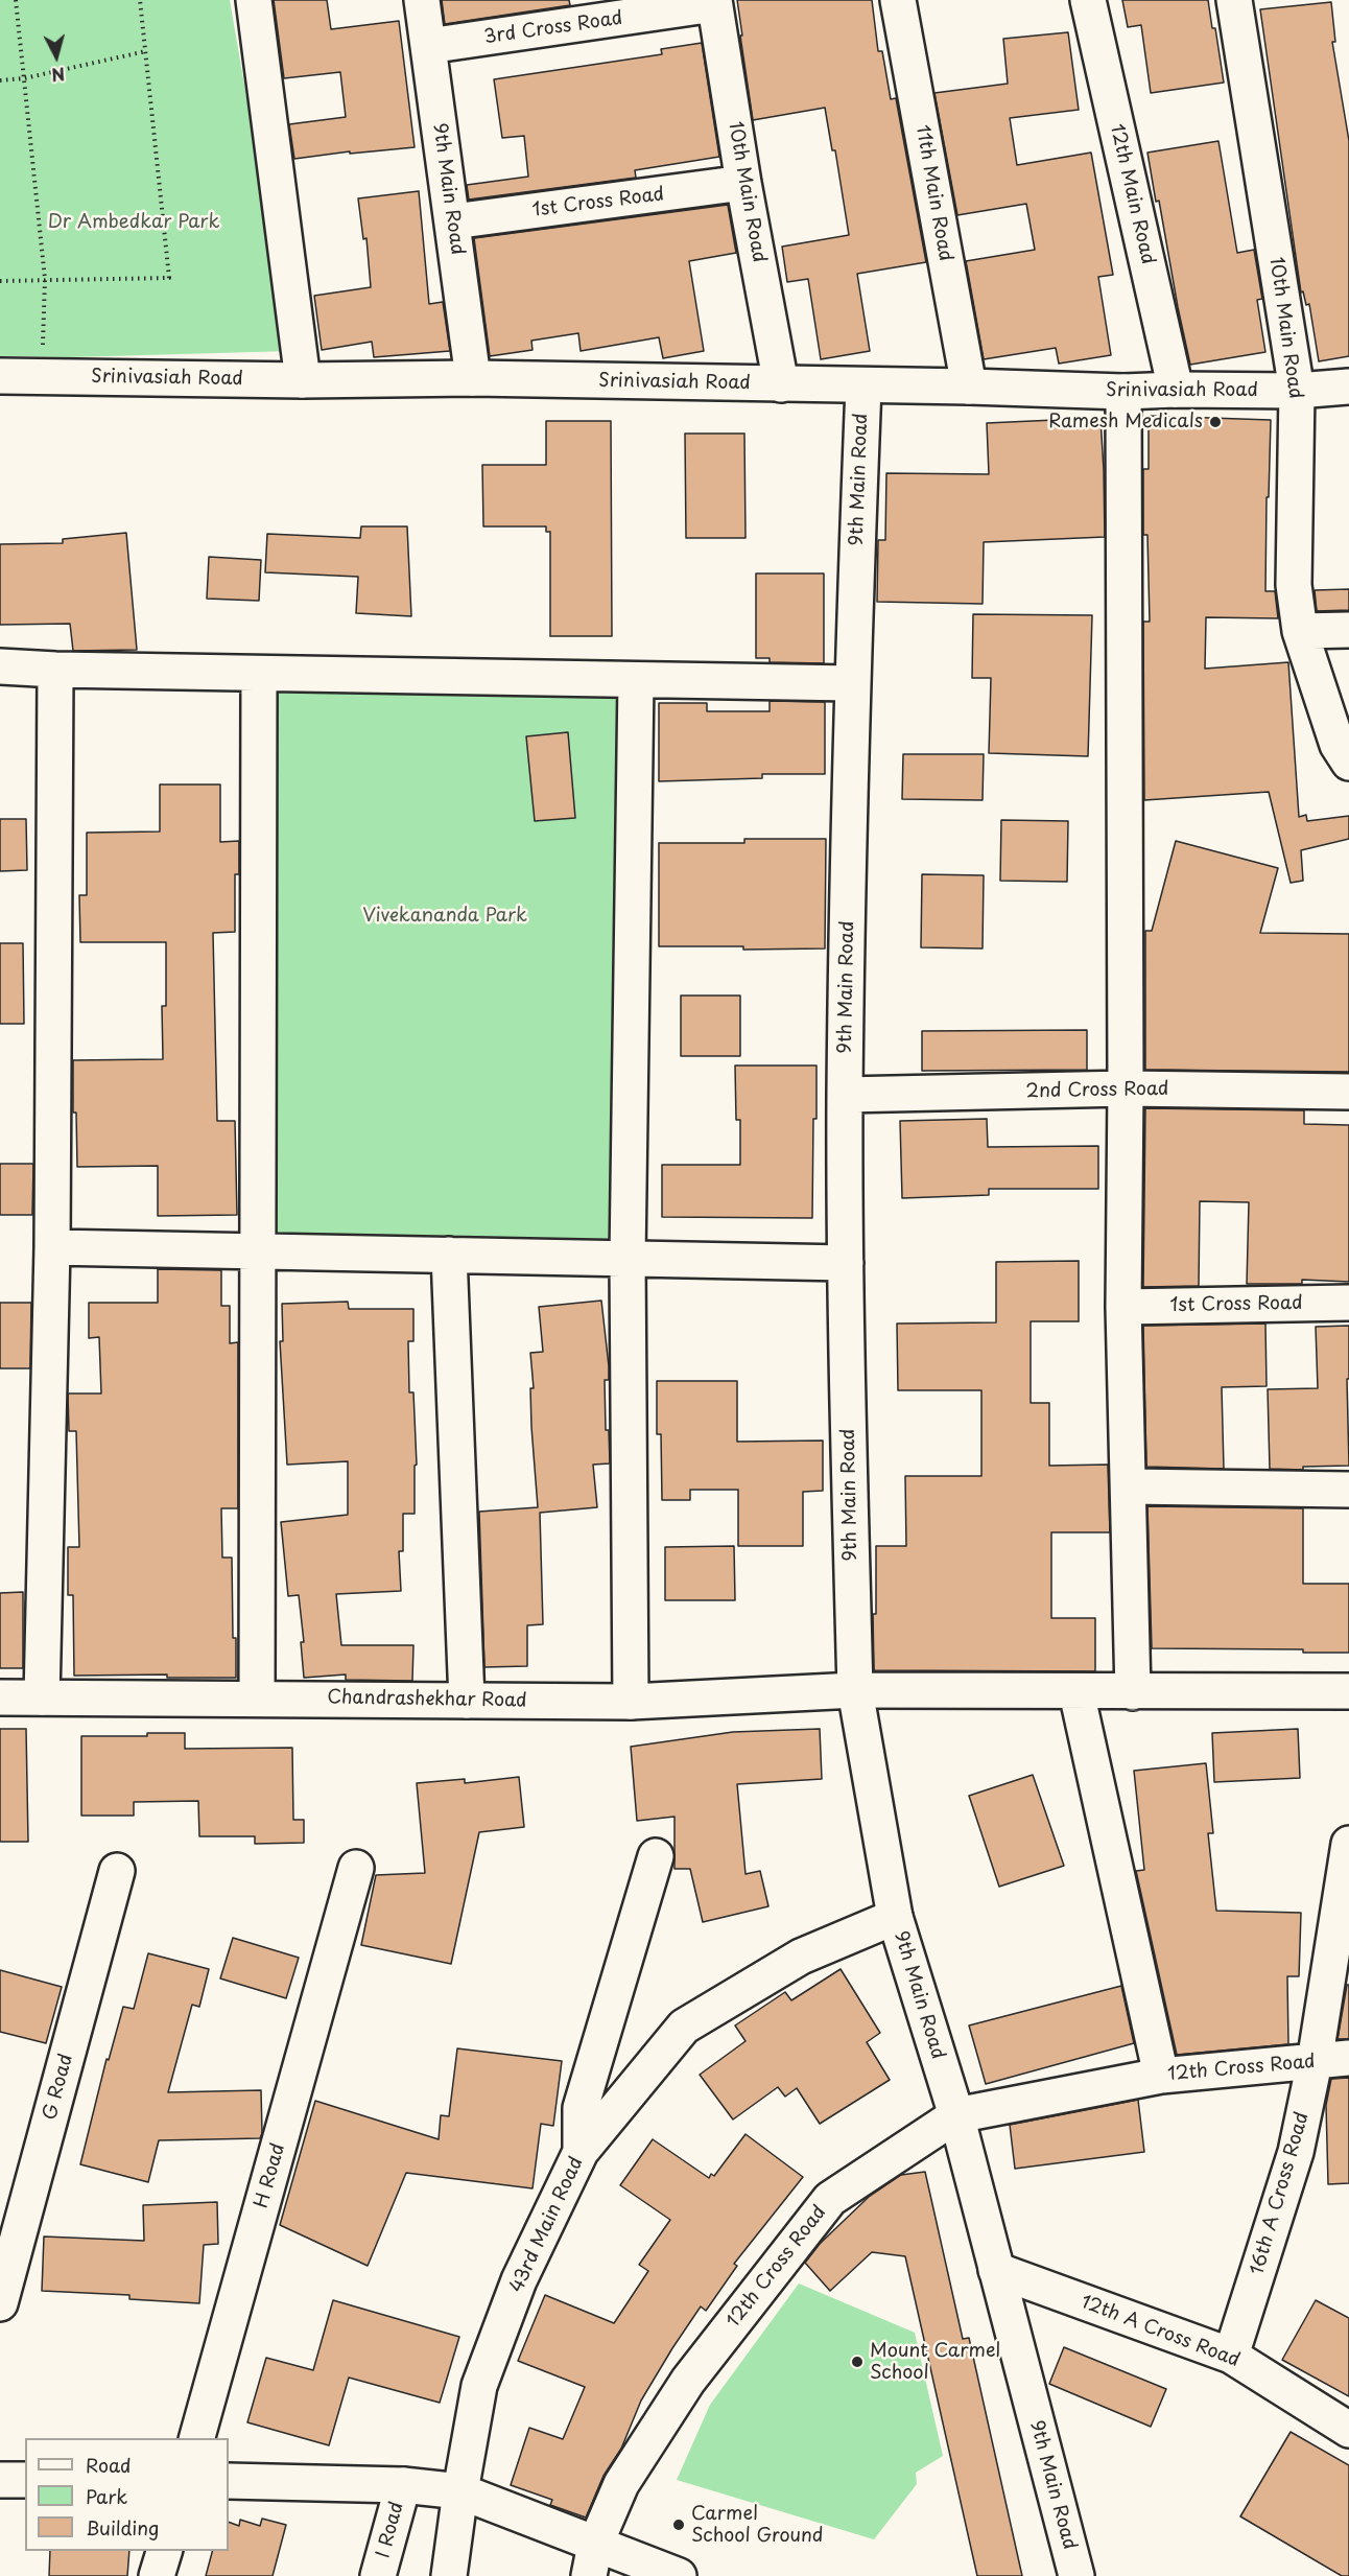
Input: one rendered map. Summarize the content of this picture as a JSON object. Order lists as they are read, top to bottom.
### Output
{
  "streets": {
    "street": [
      "3rd Cross Road",
      "9th Main Road",
      "10th Main Road",
      "11th Main Road",
      "12th Main Road",
      "1st Cross Road",
      "Srinivasiah Road",
      "2nd Cross Road",
      "Chandrashekhar Road",
      "12th Cross Road",
      "G Road",
      "H Road",
      "16th A Cross Road",
      "43rd Main Road",
      "12th A Cross Road",
      "I Road"
    ]
  },
  "crossings": [
    ["3rd Cross Road", "9th Main Road"],
    ["3rd Cross Road", "10th Main Road"],
    ["9th Main Road", "1st Cross Road"],
    ["9th Main Road", "Srinivasiah Road"],
    ["9th Main Road", "2nd Cross Road"],
    ["9th Main Road", "Chandrashekhar Road"],
    ["9th Main Road", "12th Cross Road"],
    ["9th Main Road", "43rd Main Road"],
    ["9th Main Road", "12th A Cross Road"],
    ["10th Main Road", "1st Cross Road"],
    ["10th Main Road", "Srinivasiah Road"],
    ["11th Main Road", "Srinivasiah Road"],
    ["12th Main Road", "Srinivasiah Road"],
    ["12th Cross Road", "16th A Cross Road"],
    ["16th A Cross Road", "12th A Cross Road"]
  ],
  "parks": ["Dr Ambedkar Park", "Vivekananda Park"],
  "places": ["Ramesh Medicals", "Mount Carmel School", "Carmel School Ground"],
  "legend": ["Road", "Park", "Building"],
  "north": "bottom"
}
